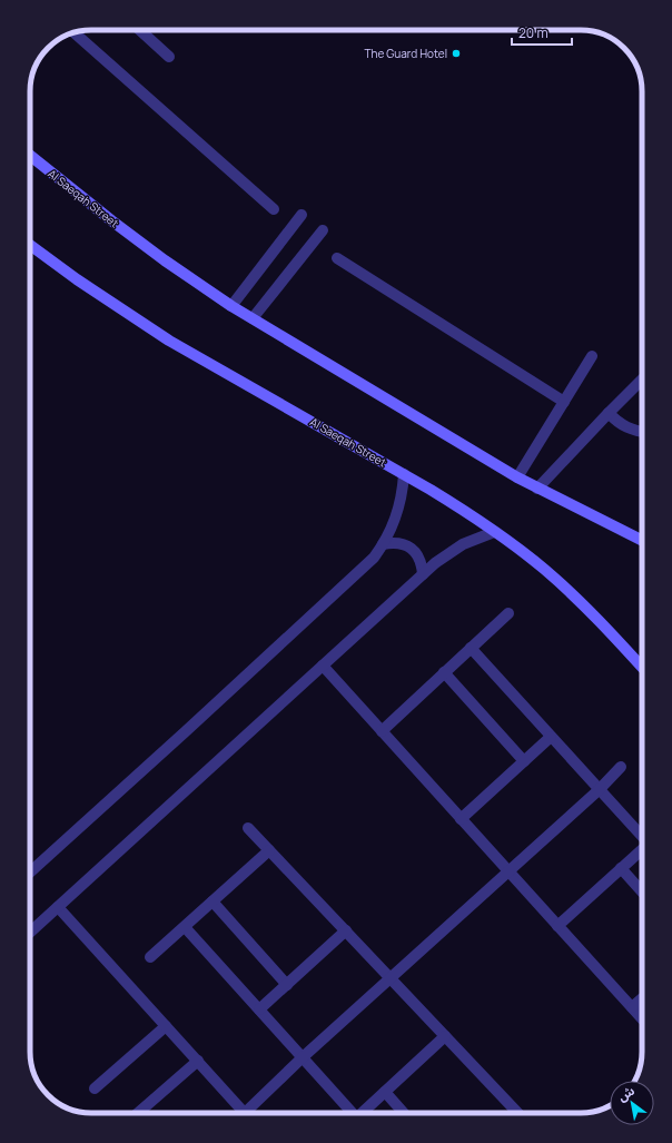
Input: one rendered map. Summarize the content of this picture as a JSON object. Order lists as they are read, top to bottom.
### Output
{
  "streets": {
    "street": ["Al Saeqah Street"]
  },
  "places": ["The Guard Hotel"],
  "scale_bar": "20 m",
  "north": "top left"
}
